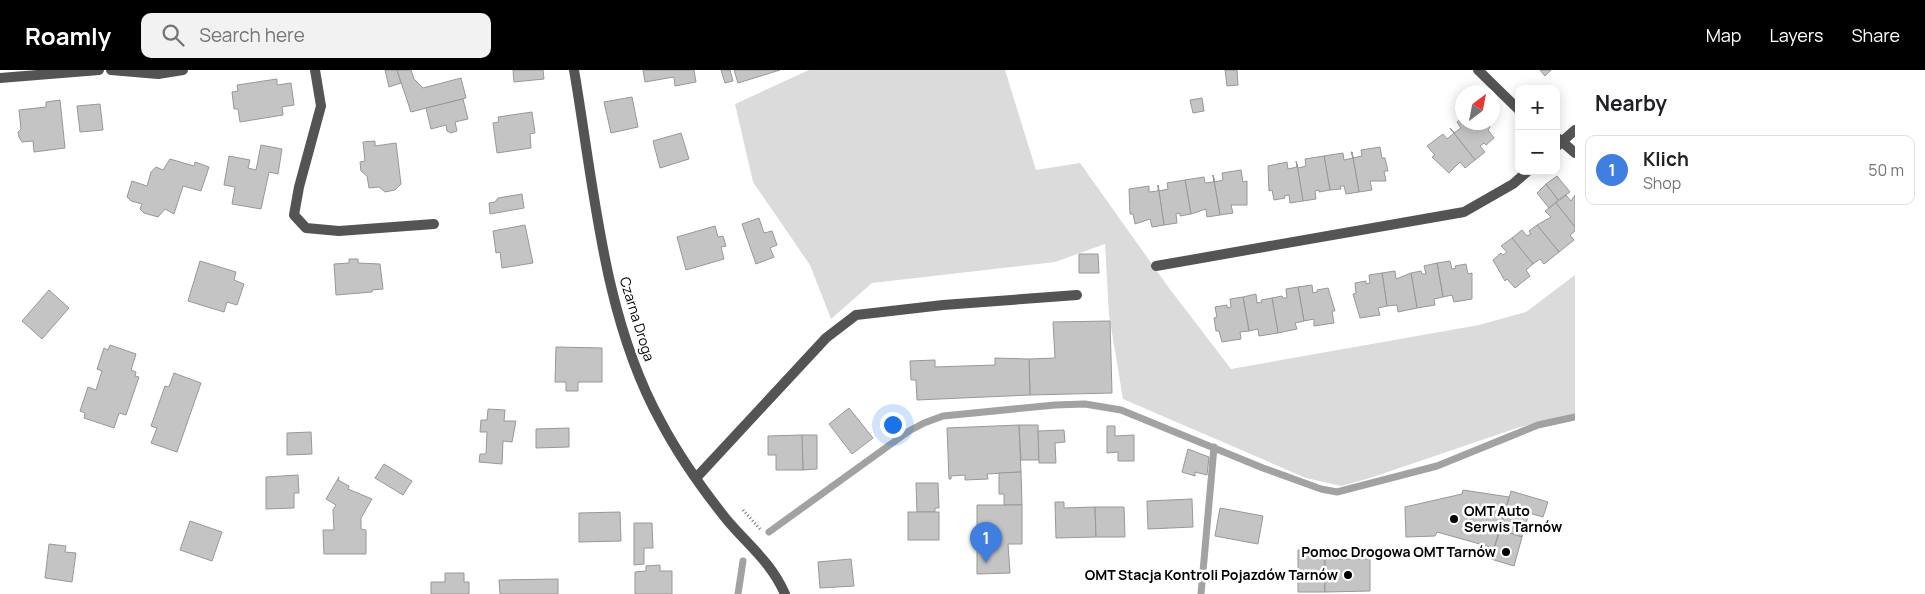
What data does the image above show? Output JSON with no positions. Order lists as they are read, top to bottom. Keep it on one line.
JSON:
{"streets":{"street":["Czarna Droga"]},"places":["OMT Auto Serwis Tarnów","Pomoc Drogowa OMT Tarnów","OMT Stacja Kontroli Pojazdów Tarnów"],"north":"top right","page":{"header":"Roamly","search":"Search here","nav":["Map","Layers","Share"],"heading":"Nearby","map_buttons":["+","−"],"list":[{"mark":"1","name":"Klich","note":"Shop","value":"50 m"}],"pins":"1"}}
